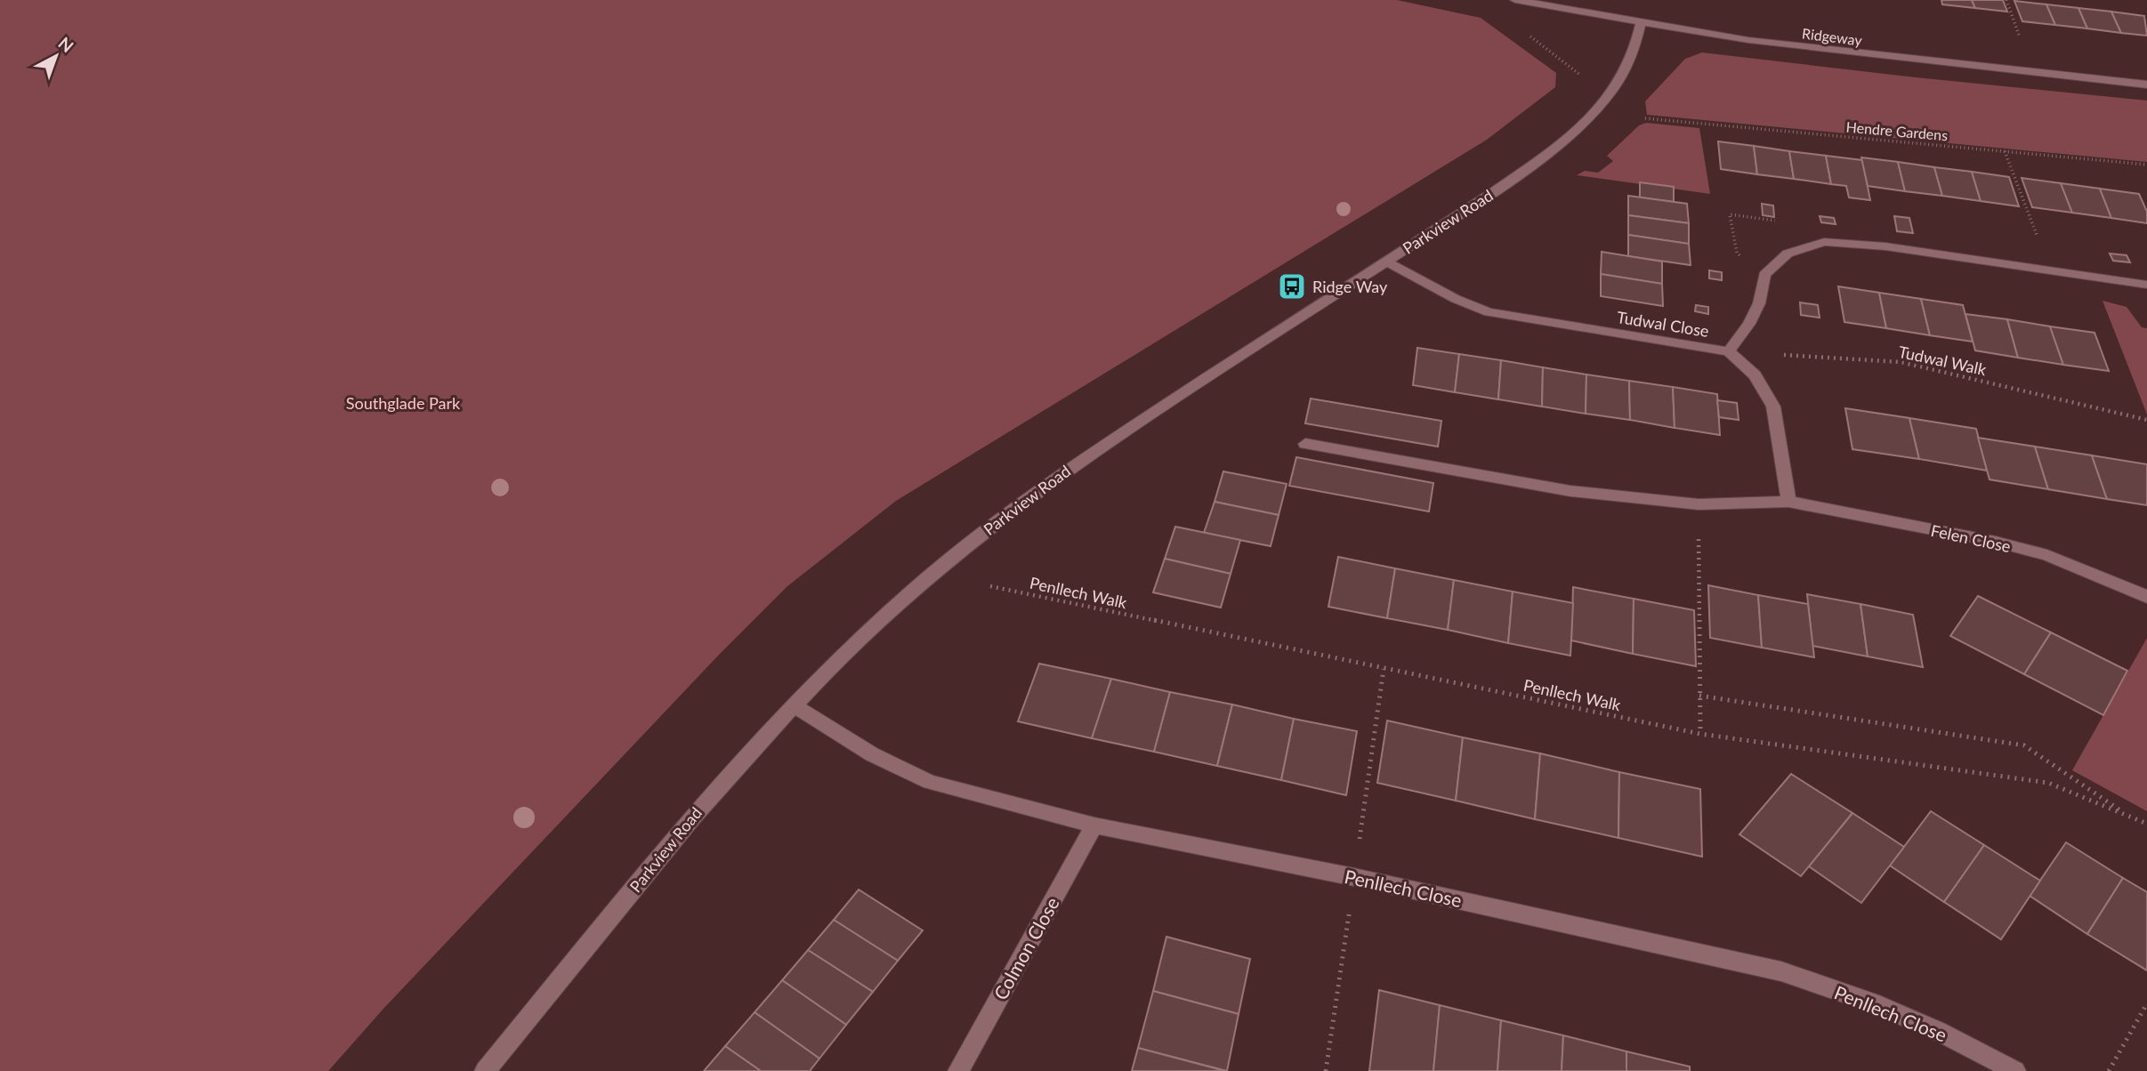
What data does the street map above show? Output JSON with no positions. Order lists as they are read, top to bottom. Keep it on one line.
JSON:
{"streets":{"street":["Ridgeway","Parkview Road","Tudwal Close","Felen Close","Penllech Close","Colmon Close"],"path":["Hendre Gardens","Tudwal Walk","Penllech Walk"]},"crossings":[["Ridgeway","Parkview Road"],["Parkview Road","Tudwal Close"],["Parkview Road","Penllech Close"],["Tudwal Close","Tudwal Walk"],["Penllech Close","Colmon Close"]],"parks":["Southglade Park"],"places":{"bus stop":["Ridge Way"]},"north":"top right"}
